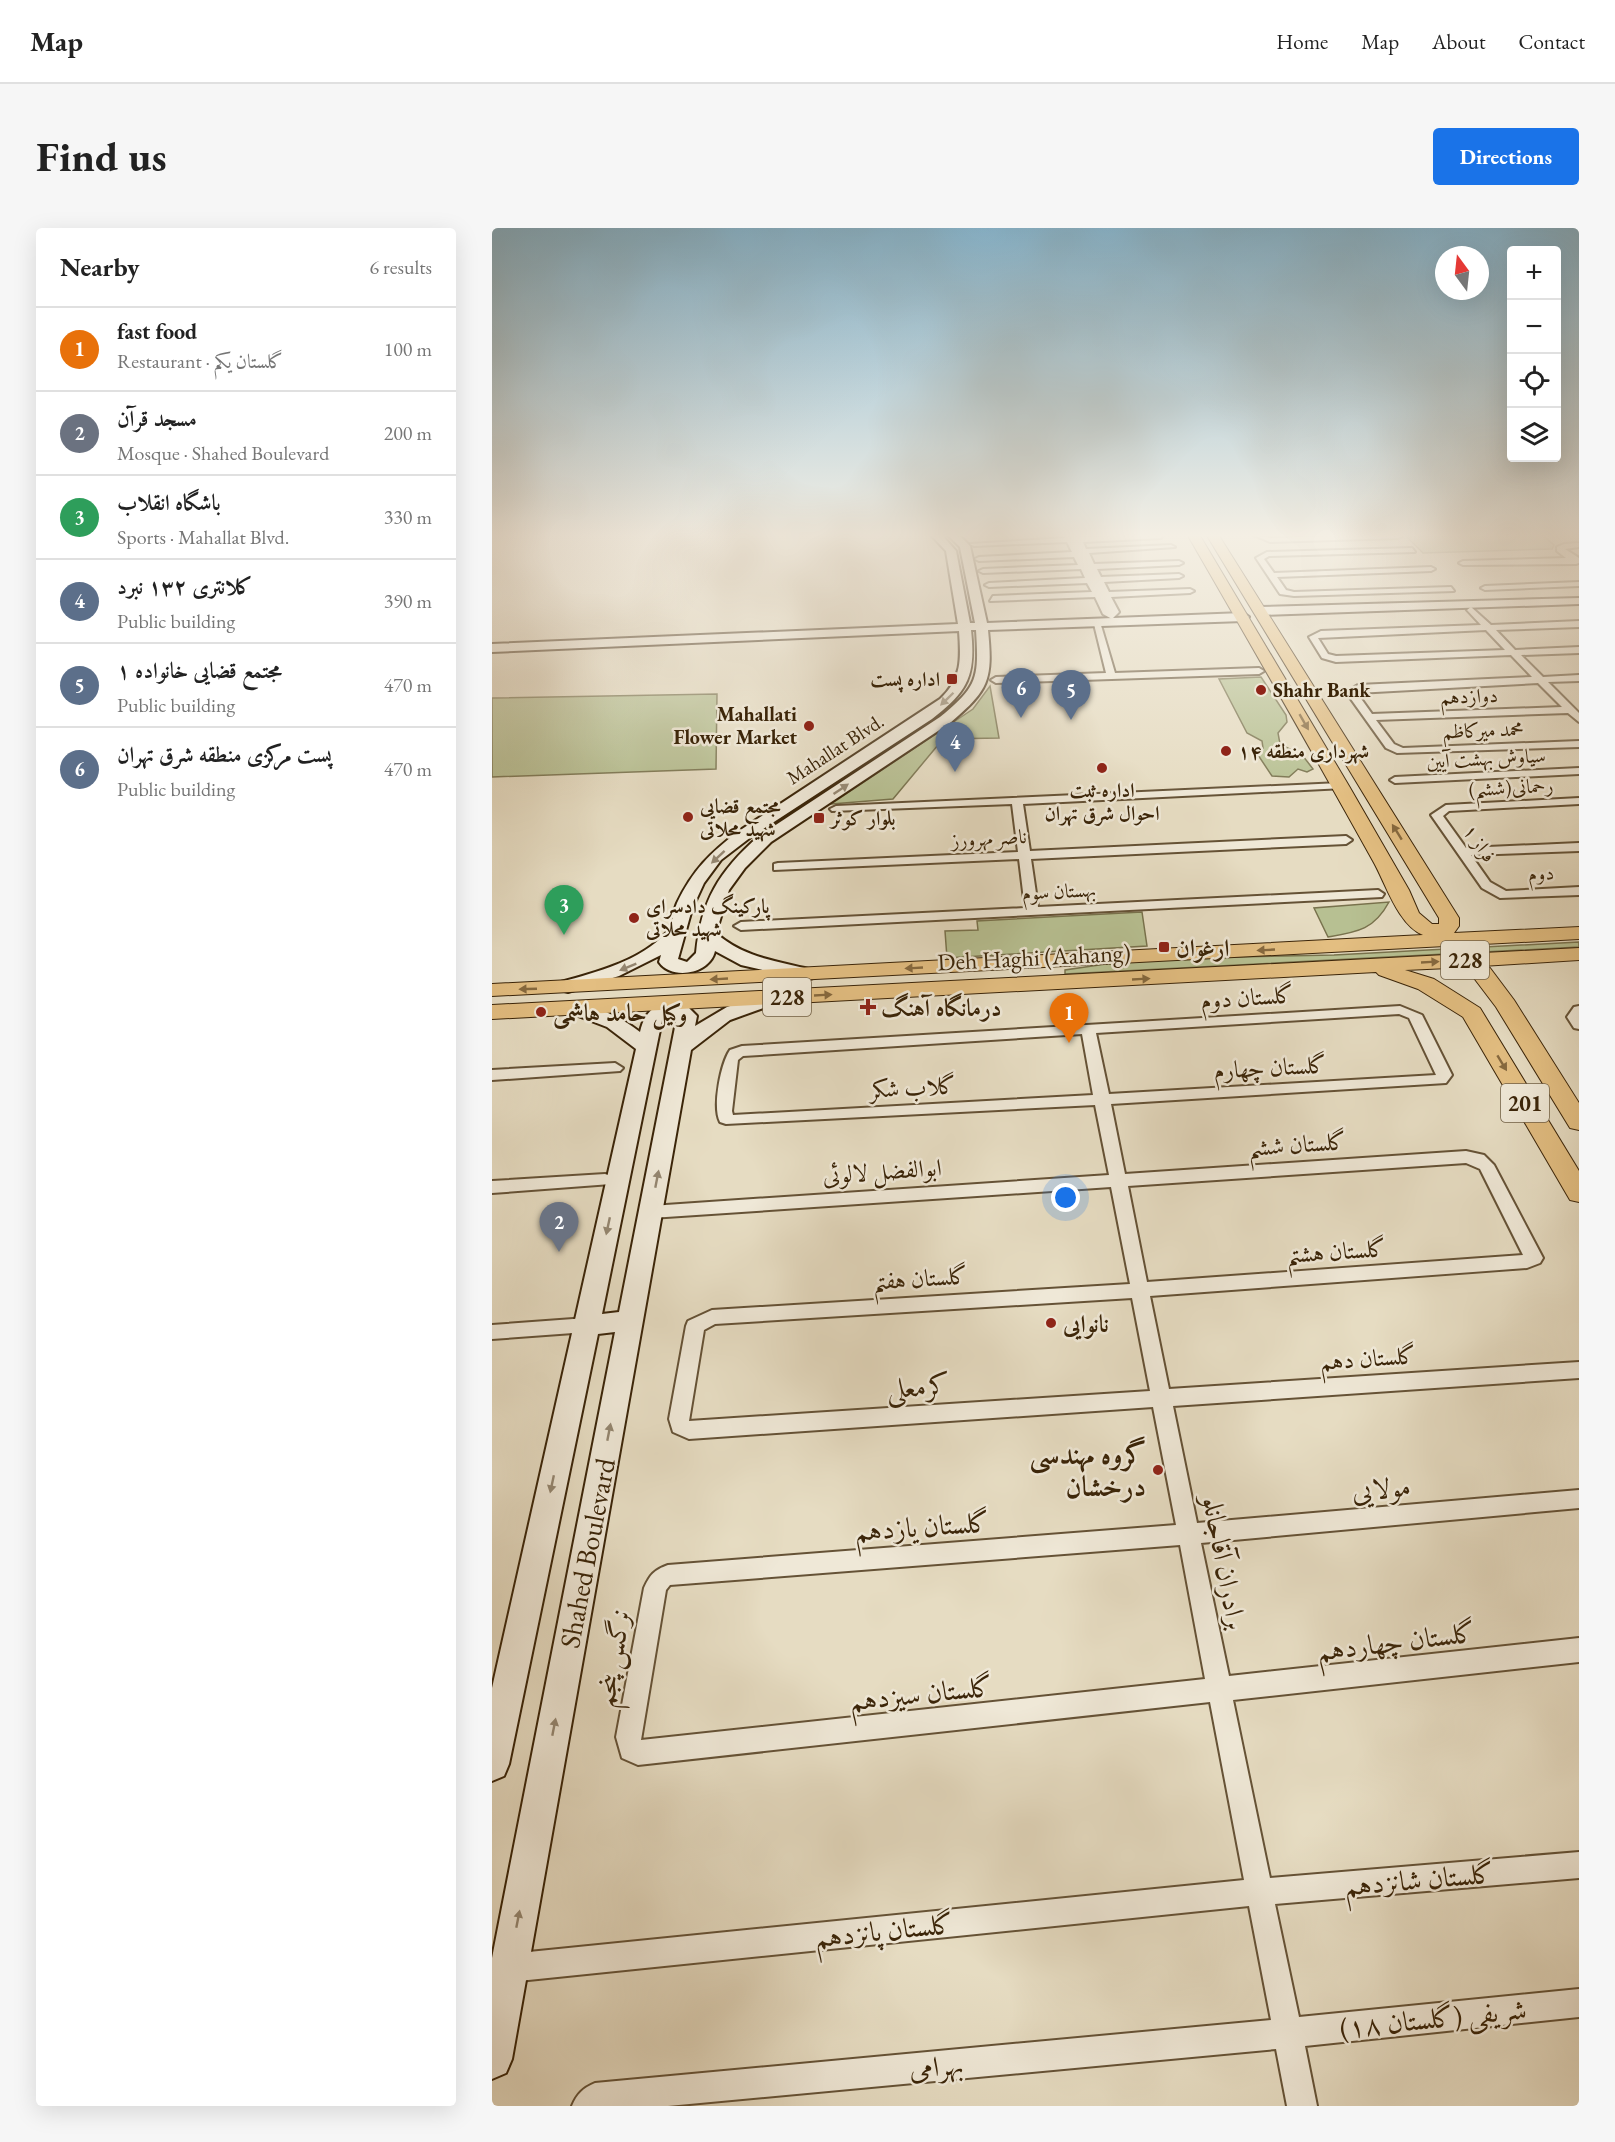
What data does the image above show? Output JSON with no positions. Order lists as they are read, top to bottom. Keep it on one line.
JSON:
{"streets":{"main road":["Mahallat Blvd.","Deh Haghi (Aahang)","228","201","Shahed Boulevard"],"street":["دوازدهم","محمد میرکاظم","سیاوش بهشت آیین","رحمانی(ششم)","ناصر مهرورز","فراز ۱","دوم","بهستان سوم","گلستان دوم","گلستان چهارم","گلاب شکر","گلستان ششم","ابوالفضل لالوئی","گلستان هشتم","گلستان هفتم","گلستان دهم","کرمعلی","مولایی","گلستان یازدهم","برادران آقاجانلو","گلستان چهاردهم","نرگس پنجم","گلستان سیزدهم","گلستان شانزدهم","گلستان پانزدهم","شریفی (گلستان ۱۸)","بهرامی"]},"crossings":[["دوازدهم","محمد میرکاظم"],["رحمانی(ششم)","فراز ۱"],["فراز ۱","دوم"],["گلستان دوم","گلستان چهارم"],["گلستان دوم","گلاب شکر"],["گلستان دوم","برادران آقاجانلو"],["گلستان چهارم","گلاب شکر"],["گلستان چهارم","برادران آقاجانلو"],["گلاب شکر","برادران آقاجانلو"],["گلستان ششم","ابوالفضل لالوئی"],["گلستان ششم","گلستان هشتم"],["گلستان ششم","برادران آقاجانلو"],["ابوالفضل لالوئی","Shahed Boulevard"],["ابوالفضل لالوئی","برادران آقاجانلو"],["گلستان هشتم","گلستان هفتم"],["گلستان هشتم","برادران آقاجانلو"],["گلستان هفتم","کرمعلی"],["گلستان هفتم","برادران آقاجانلو"],["گلستان دهم","کرمعلی"],["گلستان دهم","برادران آقاجانلو"],["کرمعلی","برادران آقاجانلو"],["مولایی","گلستان یازدهم"],["مولایی","برادران آقاجانلو"],["گلستان یازدهم","برادران آقاجانلو"],["گلستان یازدهم","نرگس پنجم"],["Shahed Boulevard","گلستان پانزدهم"],["برادران آقاجانلو","گلستان چهاردهم"],["برادران آقاجانلو","گلستان سیزدهم"],["برادران آقاجانلو","گلستان شانزدهم"],["برادران آقاجانلو","گلستان پانزدهم"],["برادران آقاجانلو","شریفی (گلستان ۱۸)"],["برادران آقاجانلو","بهرامی"],["گلستان چهاردهم","گلستان سیزدهم"],["نرگس پنجم","گلستان سیزدهم"],["گلستان شانزدهم","گلستان پانزدهم"],["شریفی (گلستان ۱۸)","بهرامی"]],"places":{"transit":["اداره پست","بلوار کوثر","ارغوان"],"other":["Shahr Bank","Mahallati Flower Market","شهرداری منطقه ۱۴","اداره ثبت احوال شرق تهران","مجتمع قضایی شهید محلاتی","پارکینگ دادسرای شهید محلاتی","وکیل حامد هاشمی","نانوایی","گروه مهندسی درخشان"],"health":["درمانگاه آهنگ"]},"north":"top","page":{"header":"Map","nav":["Home","Map","About","Contact"],"buttons":"Directions","title":"Find us","heading":["Nearby","6 results"],"map_buttons":["+","−"],"list":[{"mark":"1","name":"fast food","note":"Restaurant · گلستان یکم","value":"100 m"},{"mark":"2","name":"مسجد قرآن","note":"Mosque · Shahed Boulevard","value":"200 m"},{"mark":"3","name":"باشگاه انقلاب","note":"Sports · Mahallat Blvd.","value":"330 m"},{"mark":"4","name":"کلانتری ۱۳۲ نبرد","note":"Public building","value":"390 m"},{"mark":"5","name":"مجتمع قضایی خانواده ۱","note":"Public building","value":"470 m"},{"mark":"6","name":"پست مرکزی منطقه شرق تهران","note":"Public building","value":"470 m"}],"pins":["6","5","4","3","1","2"]}}
